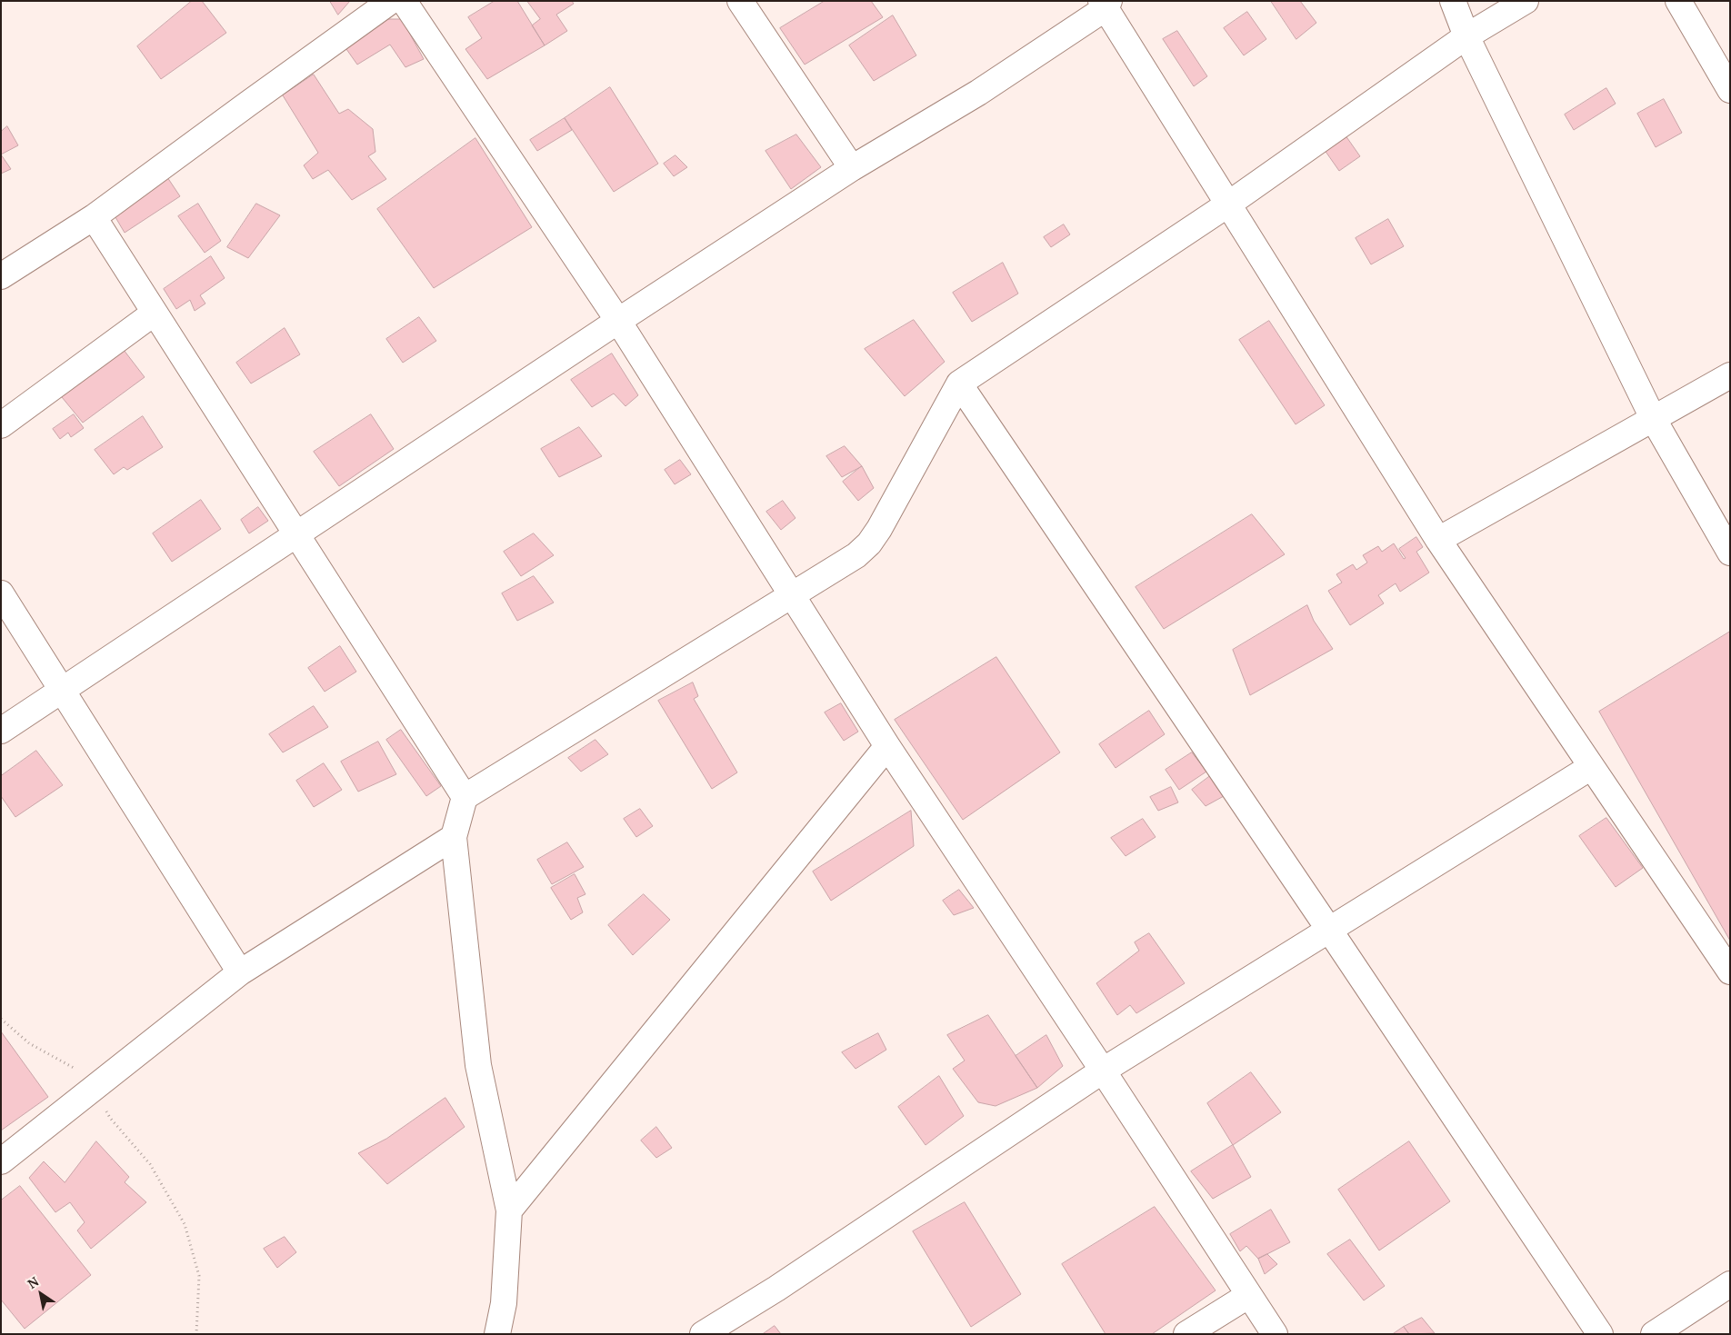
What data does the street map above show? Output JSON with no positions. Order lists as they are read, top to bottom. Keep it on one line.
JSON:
{"north":"top left"}
